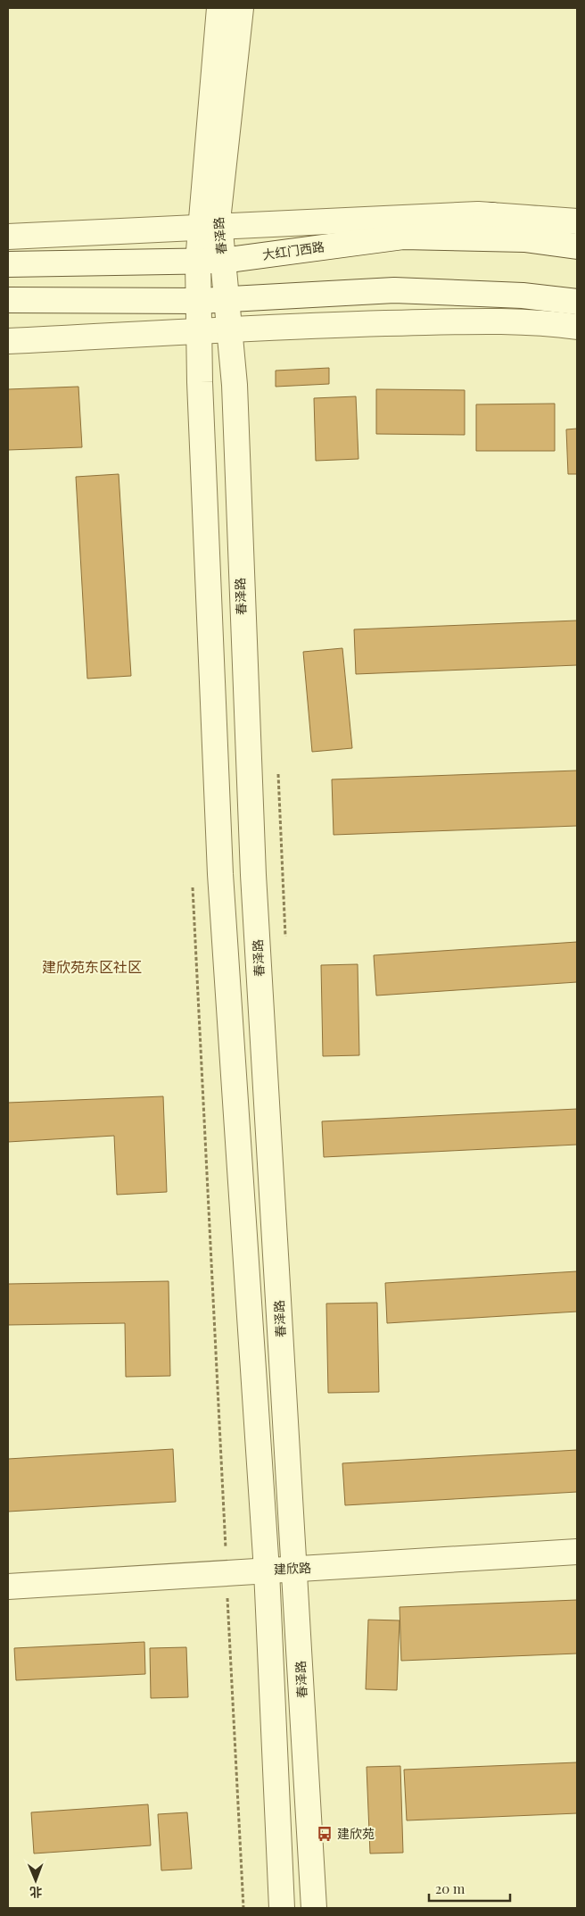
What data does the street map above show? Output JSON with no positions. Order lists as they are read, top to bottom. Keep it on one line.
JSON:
{"streets":{"street":["春泽路","大红门西路","建欣路"]},"crossings":[["春泽路","大红门西路"],["春泽路","建欣路"]],"districts":["建欣苑东区社区"],"places":{"bus stop":["建欣苑"]},"scale_bar":"20 m","north":"bottom"}
